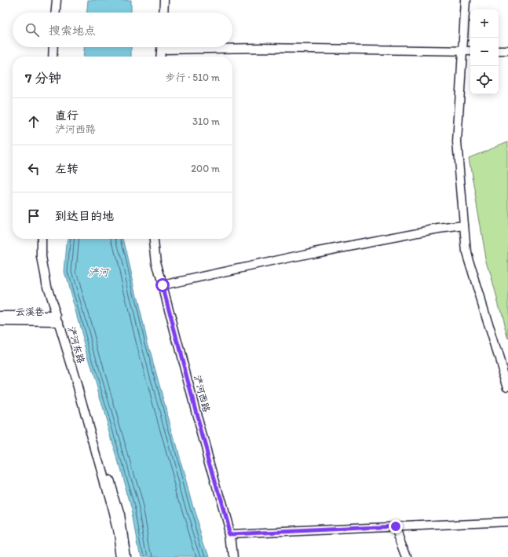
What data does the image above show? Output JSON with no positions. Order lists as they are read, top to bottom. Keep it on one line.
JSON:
{"streets":{"street":["云溪巷","浐河东路","浐河西路"]},"crossings":[["云溪巷","浐河东路"]],"water":["浐河"],"page":{"map_buttons":["+","−"],"search":"搜索地点","heading":["7 分钟","步行 · 510 m"],"list":[["直行","浐河西路","310 m"],["左转","200 m"],"到达目的地"]}}
